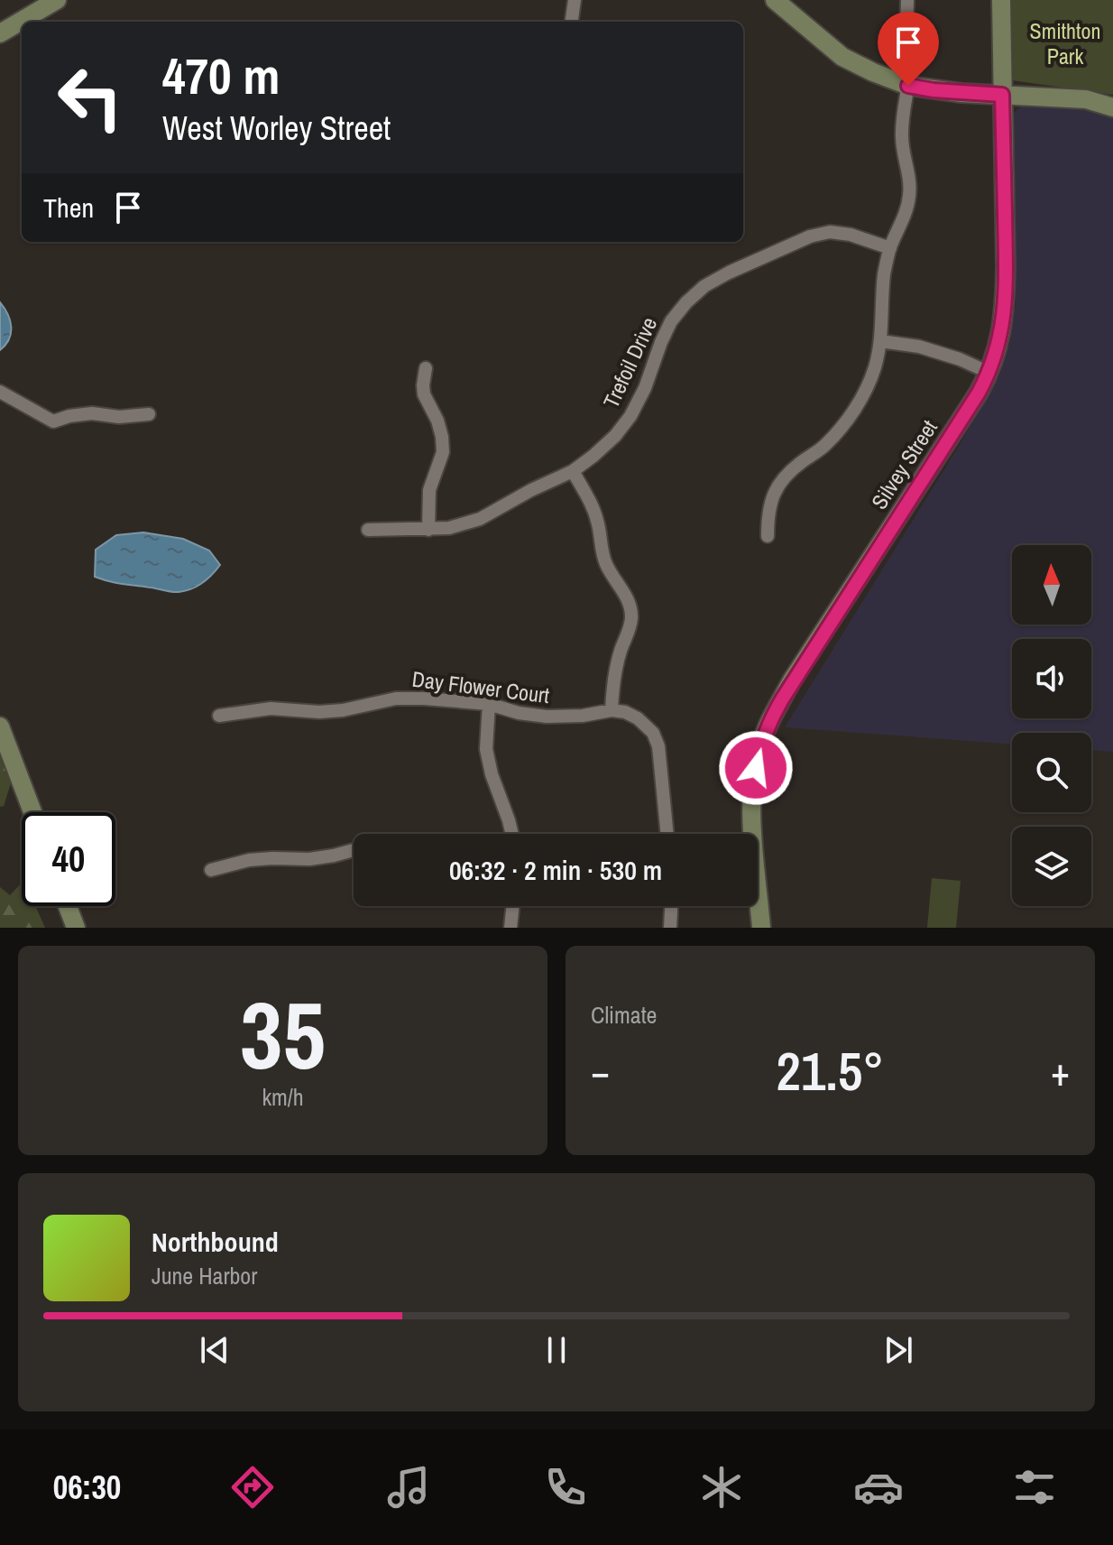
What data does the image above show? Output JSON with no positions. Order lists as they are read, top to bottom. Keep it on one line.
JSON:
{"streets":{"street":["Trefoil Drive","Silvey Street","Day Flower Court"]},"parks":["Smithton Park"],"north":"top","page":{"turn":["470 m","West Worley Street"],"then":"Then","limit":"40","trip":"06:32 · 2 min · 530 m","tile":[["35","km/h"],"Climate"],"heat":["−","21.5°","+"],"song":["Northbound","June Harbor"],"tabs":"06:30"}}
